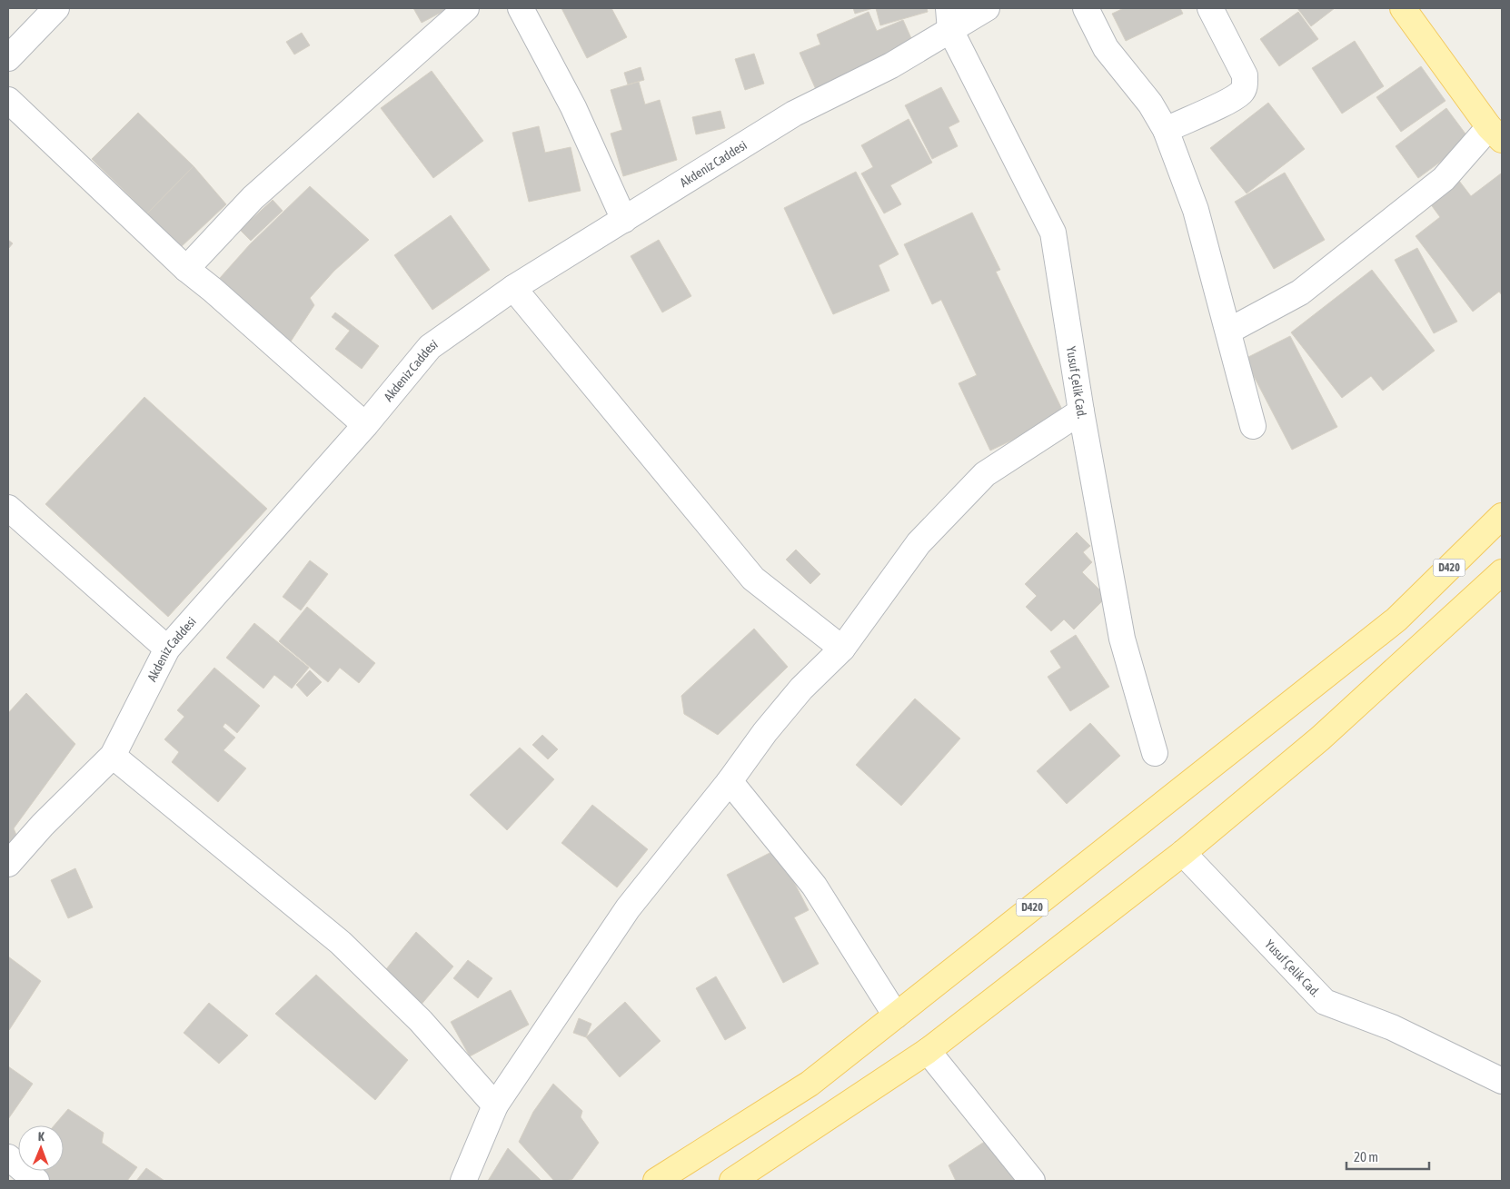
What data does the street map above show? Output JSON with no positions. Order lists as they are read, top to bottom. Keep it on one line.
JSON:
{"streets":{"main road":["D420"],"street":["Akdeniz Caddesi","Yusuf Çelik Cad."]},"crossings":[["Akdeniz Caddesi","Yusuf Çelik Cad."]],"scale_bar":"20 m","north":"top"}
